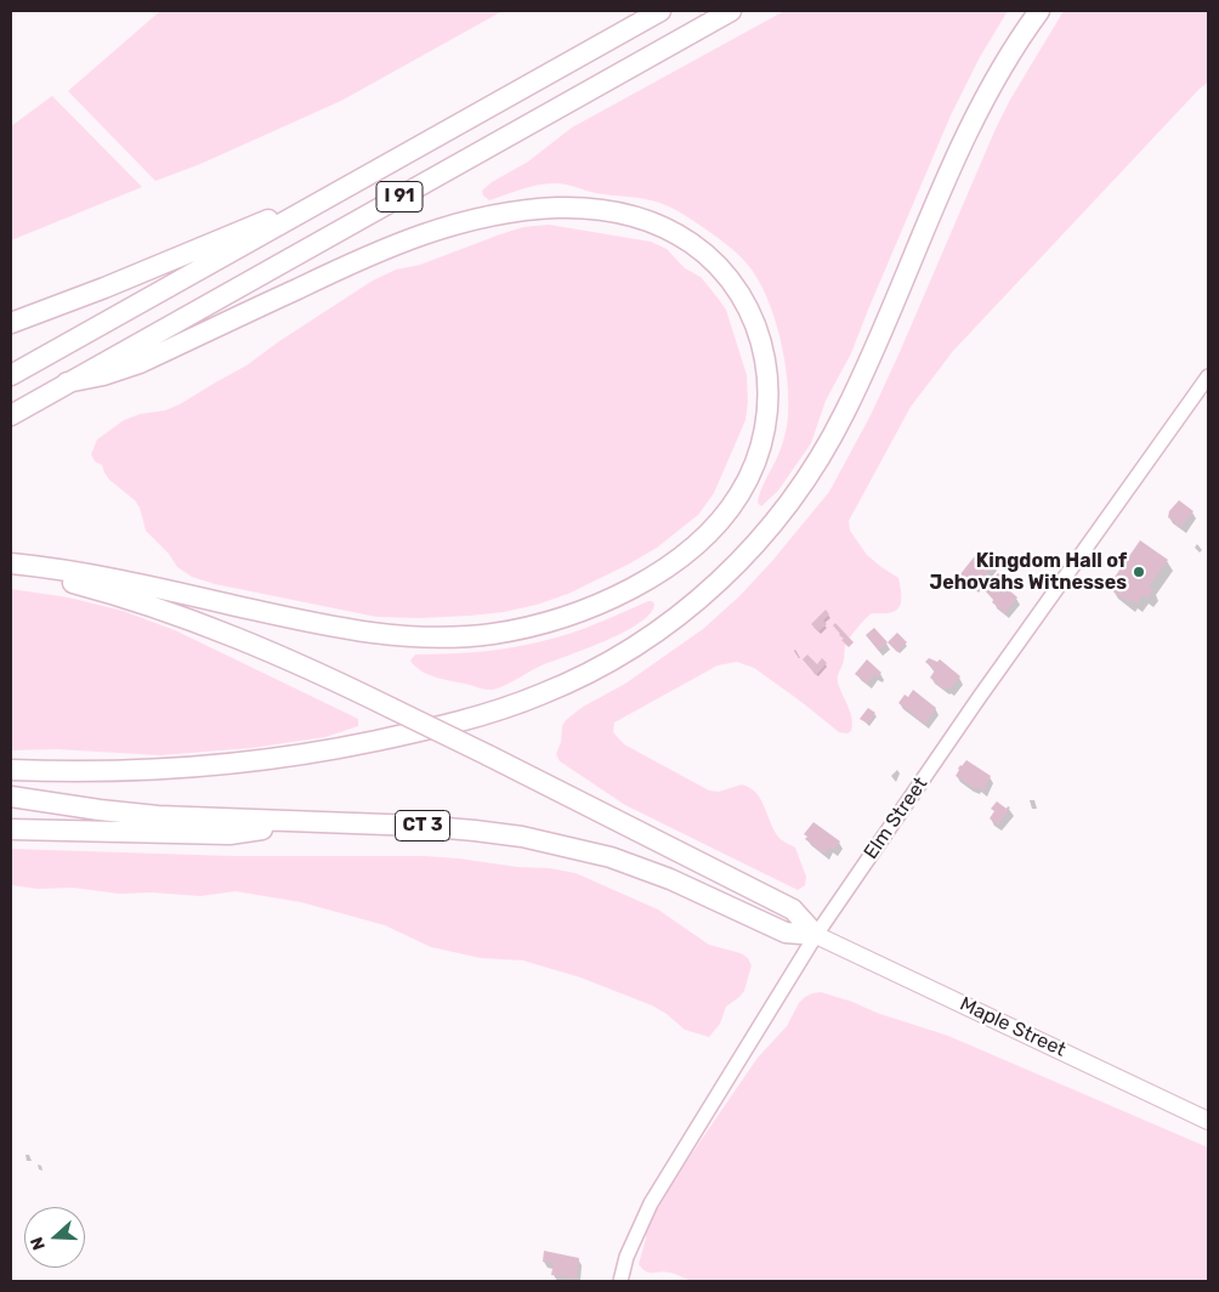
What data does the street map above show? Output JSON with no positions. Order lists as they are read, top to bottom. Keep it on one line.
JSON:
{"streets":{"highway":["I 91","CT 3"],"main road":["Maple Street"],"street":["Elm Street"]},"crossings":[["Elm Street","CT 3"],["Elm Street","Maple Street"],["CT 3","Maple Street"]],"places":["Kingdom Hall of Jehovahs Witnesses"],"north":"left"}
